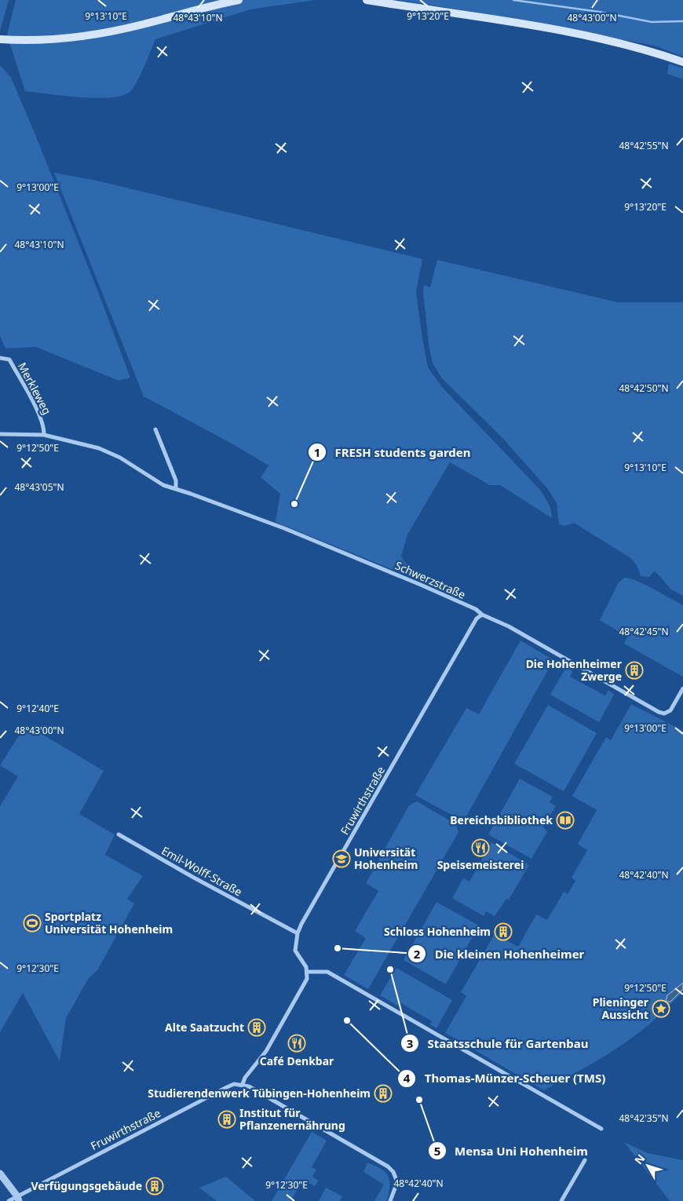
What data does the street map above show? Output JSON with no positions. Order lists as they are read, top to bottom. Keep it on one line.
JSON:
{"streets":{"street":["Merkleweg","Schwerzstraße","Fruwirthstraße","Emil-Wolff-Straße"]},"crossings":[["Merkleweg","Schwerzstraße"],["Schwerzstraße","Fruwirthstraße"],["Fruwirthstraße","Emil-Wolff-Straße"]],"places":{"other":["FRESH students garden","Die kleinen Hohenheimer","Staatsschule für Gartenbau","Thomas-Münzer-Scheuer (TMS)","Mensa Uni Hohenheim"],"building":["Die Hohenheimer Zwerge","Schloss Hohenheim","Alte Saatzucht","Studierendenwerk Tübingen-Hohenheim","Institut für Pflanzenernährung","Verfügungsgebäude"],"library":["Bereichsbibliothek"],"restaurant":["Speisemeisterei","Café Denkbar"],"school or university":["Universität Hohenheim"],"sports":["Sportplatz Universität Hohenheim"],"place":["Plieninger Aussicht"]},"north":"top left","coordinates":["9°13'10\"E","9°13'20\"E","48°43'10\"N","48°43'00\"N","48°42'55\"N","9°13'00\"E","48°42'50\"N","9°12'50\"E","48°43'05\"N","48°42'45\"N","9°12'40\"E","48°42'40\"N","9°12'30\"E","48°42'35\"N"]}
